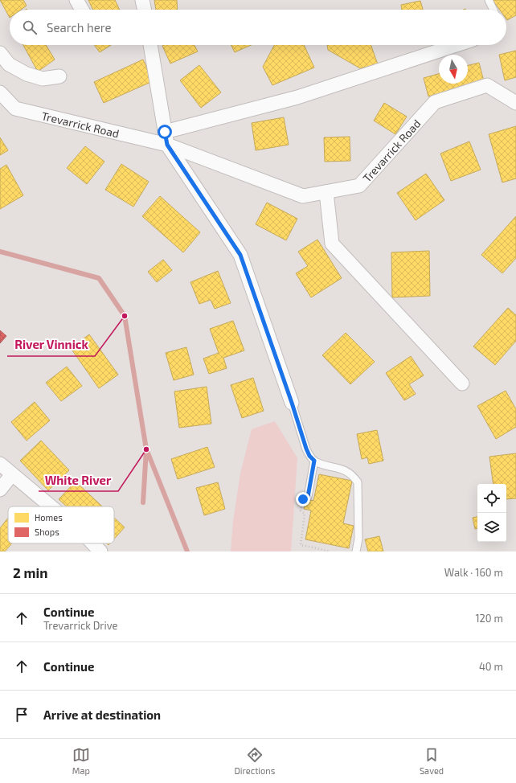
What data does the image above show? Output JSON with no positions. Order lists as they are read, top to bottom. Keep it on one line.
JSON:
{"streets":{"street":["Trevarrick Road"]},"places":["River Vinnick","White River"],"legend":["Homes","Shops"],"north":"bottom","page":{"search":"Search here","heading":["2 min","Walk · 160 m"],"list":[["Continue","Trevarrick Drive","120 m"],["Continue","40 m"],"Arrive at destination"],"nav":["Map","Directions","Saved"]}}
